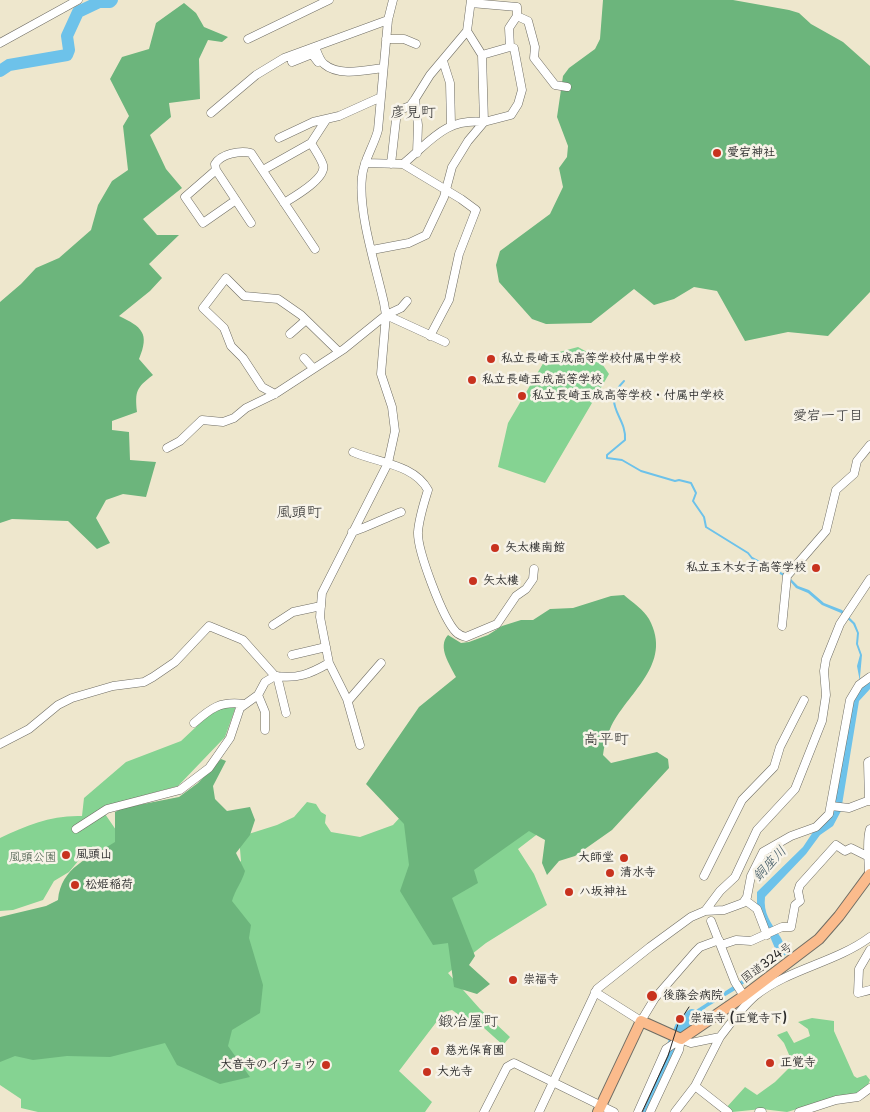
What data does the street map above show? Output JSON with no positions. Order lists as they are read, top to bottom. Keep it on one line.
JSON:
{"streets":{"highway":["国道324号"]},"districts":["彦見町","愛宕一丁目","風頭町","高平町","鍛冶屋町"],"water":["銅座川"],"parks":["風頭公園"],"places":["愛宕神社","私立長崎玉成高等学校付属中学校","私立長崎玉成高等学校","私立長崎玉成高等学校・付属中学校","矢太樓南館","私立玉木女子高等学校","矢太樓","風頭山","大師堂","清水寺","松姫稲荷","ハ坂神社","崇福寺","後藤会病院","崇福寺 (正覚寺下)","慈光保育園","正覚寺","大音寺のイチョウ","大光寺"]}
